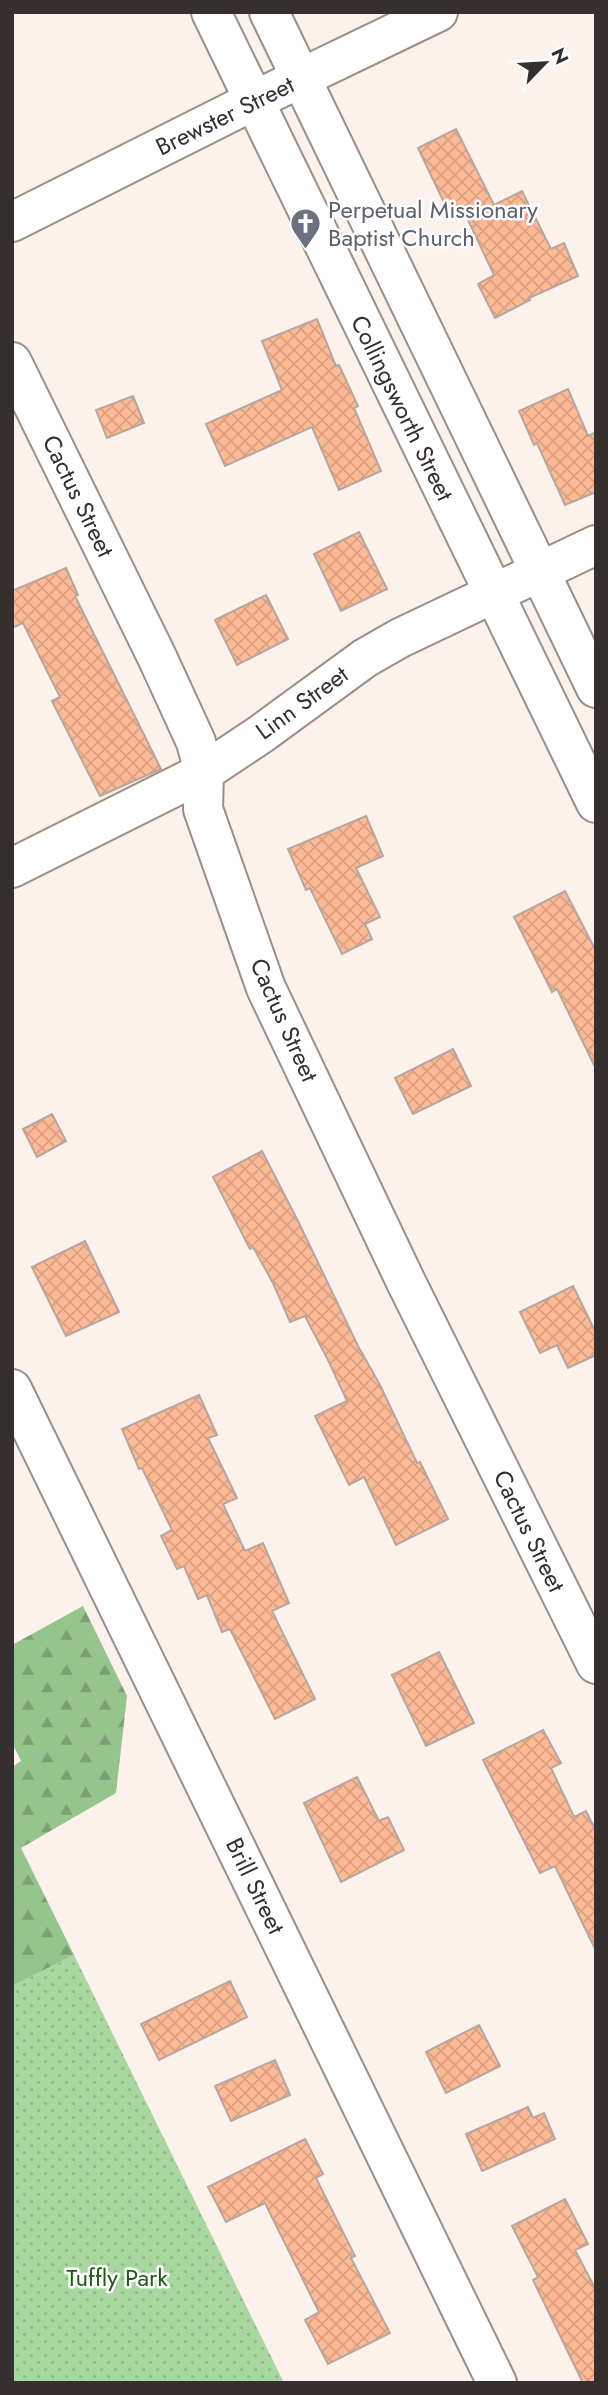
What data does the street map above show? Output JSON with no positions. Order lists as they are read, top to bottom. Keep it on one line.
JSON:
{"streets":{"street":["Brewster Street","Collingsworth Street","Cactus Street","Linn Street","Brill Street"]},"crossings":[["Brewster Street","Collingsworth Street"],["Collingsworth Street","Linn Street"],["Cactus Street","Linn Street"]],"parks":["Tuffly Park"],"places":{"church":["Perpetual Missionary Baptist Church"]},"north":"top right"}
